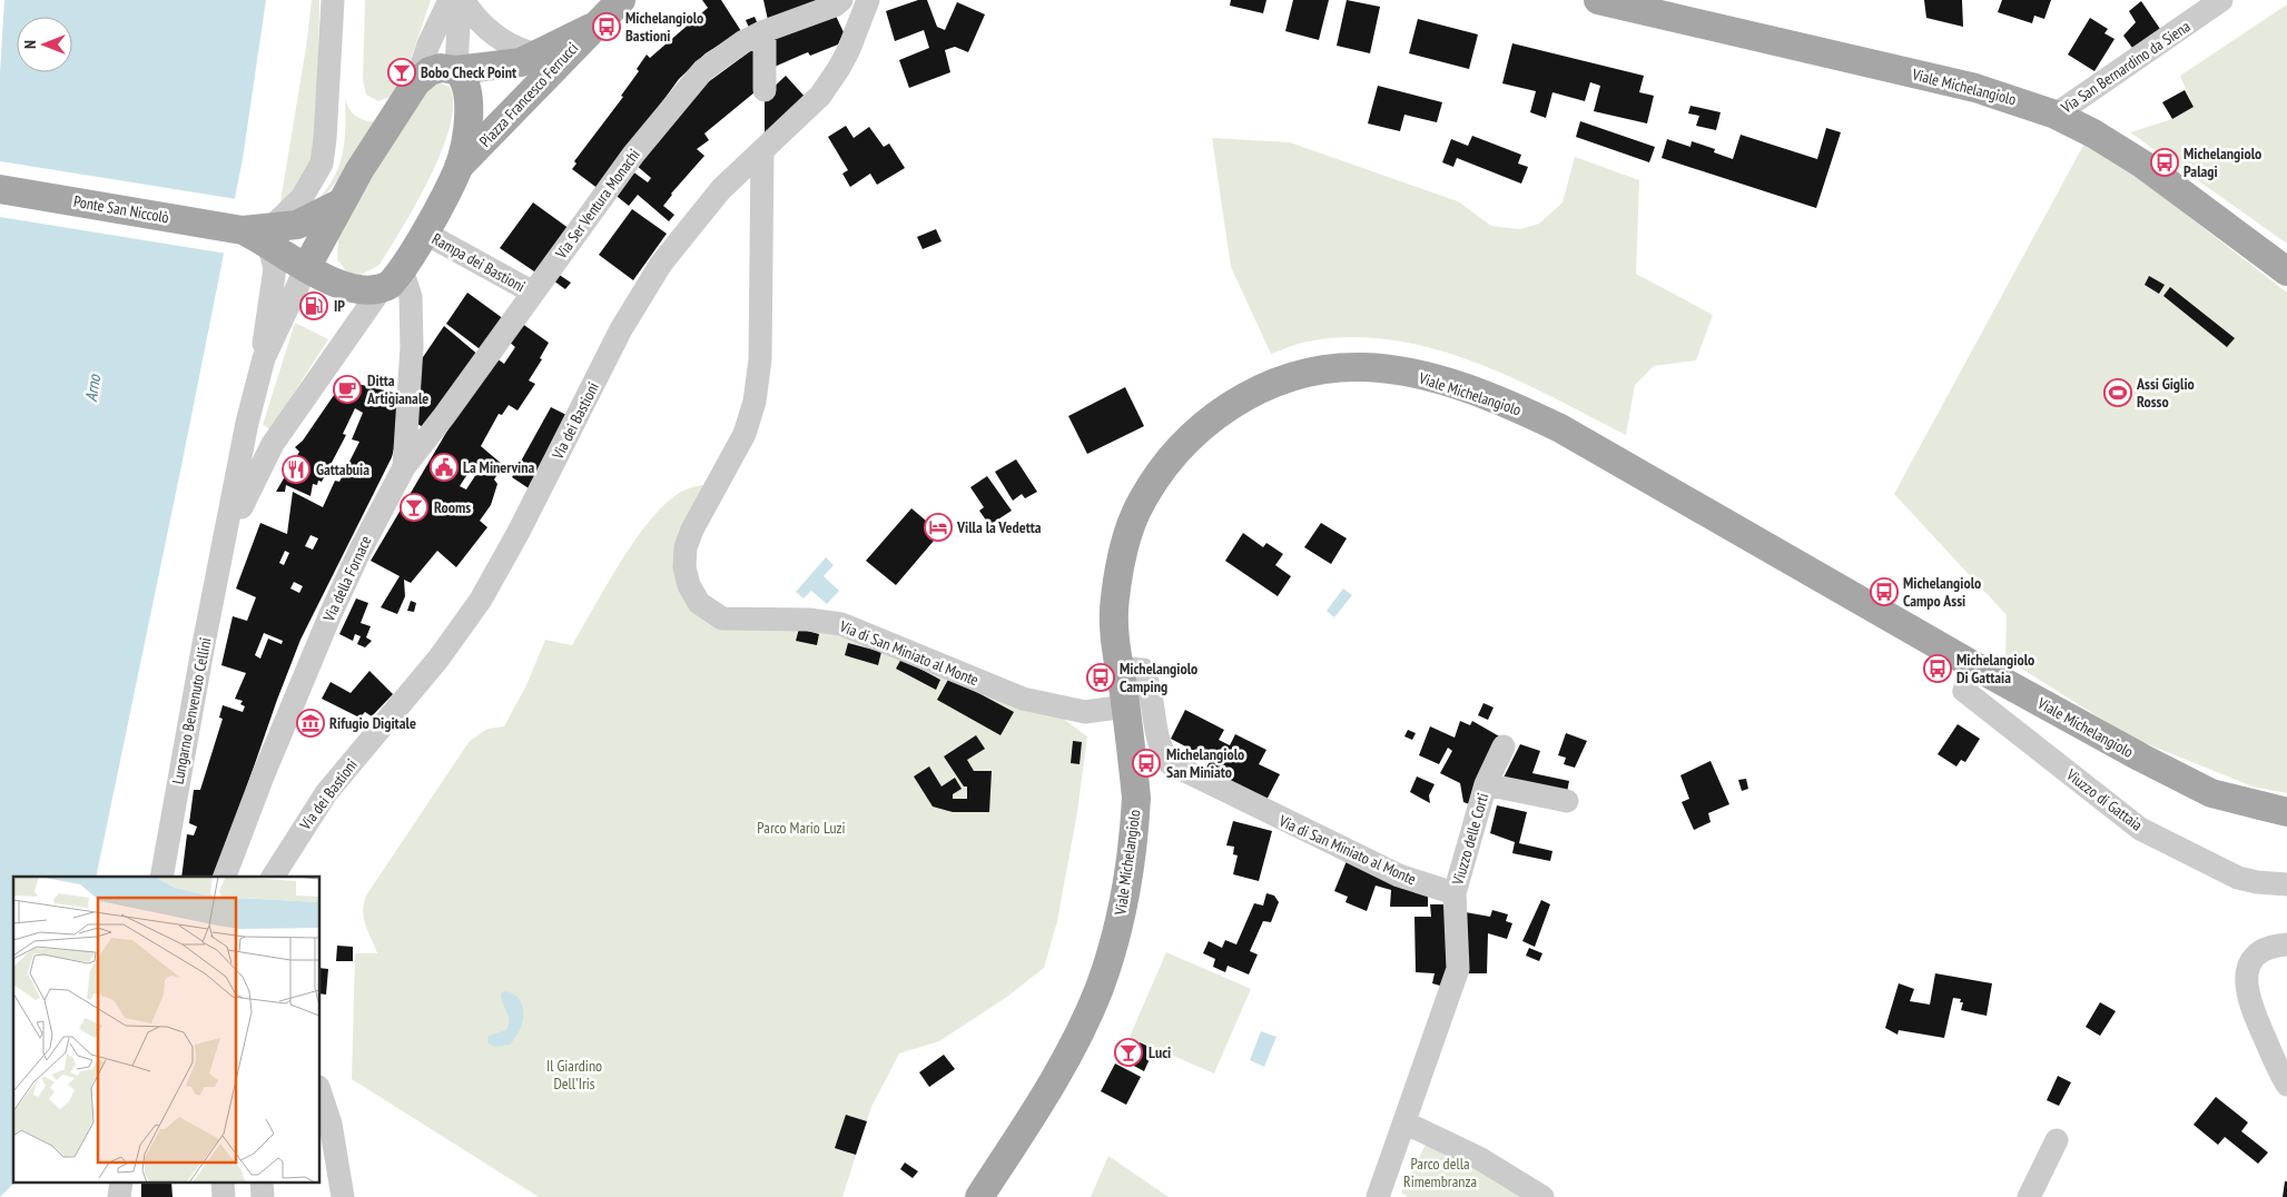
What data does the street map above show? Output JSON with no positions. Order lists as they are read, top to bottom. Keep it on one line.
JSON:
{"streets":{"main road":["Viale Michelangiolo","Piazza Francesco Ferrucci","Ponte San Niccolò"],"street":["Via San Bernardino da Siena","Via Ser Ventura Monachi","Rampa dei Bastioni","Via dei Bastioni","Via della Fornace","Via di San Miniato al Monte","Lungarno Benvenuto Cellini","Viuzzo di Gattaia","Viuzzo delle Corti"]},"crossings":[["Via San Bernardino da Siena","Viale Michelangiolo"],["Viale Michelangiolo","Via di San Miniato al Monte"],["Viale Michelangiolo","Viuzzo di Gattaia"],["Piazza Francesco Ferrucci","Ponte San Niccolò"],["Piazza Francesco Ferrucci","Rampa dei Bastioni"],["Piazza Francesco Ferrucci","Via della Fornace"],["Piazza Francesco Ferrucci","Lungarno Benvenuto Cellini"],["Via Ser Ventura Monachi","Rampa dei Bastioni"],["Via Ser Ventura Monachi","Via della Fornace"],["Ponte San Niccolò","Lungarno Benvenuto Cellini"],["Via dei Bastioni","Via di San Miniato al Monte"],["Via della Fornace","Lungarno Benvenuto Cellini"],["Via di San Miniato al Monte","Viuzzo delle Corti"]],"water":["Arno"],"parks":["Parco Mario Luzi","Il Giardino Dell'Iris","Parco della Rimembranza"],"places":{"bus stop":["Michelangiolo Bastioni","Michelangiolo Palagi","Michelangiolo Campo Assi","Michelangiolo Di Gattaia","Michelangiolo Camping","Michelangiolo San Miniato"],"bar":["Bobo Check Point","Rooms","Luci"],"fuel station":["IP"],"cafe":["Ditta Artigianale"],"sports":["Assi Giglio Rosso"],"public building":["La Minervina"],"restaurant":["Gattabuia"],"hotel":["Villa la Vedetta"],"museum":["Rifugio Digitale"]},"north":"left"}
